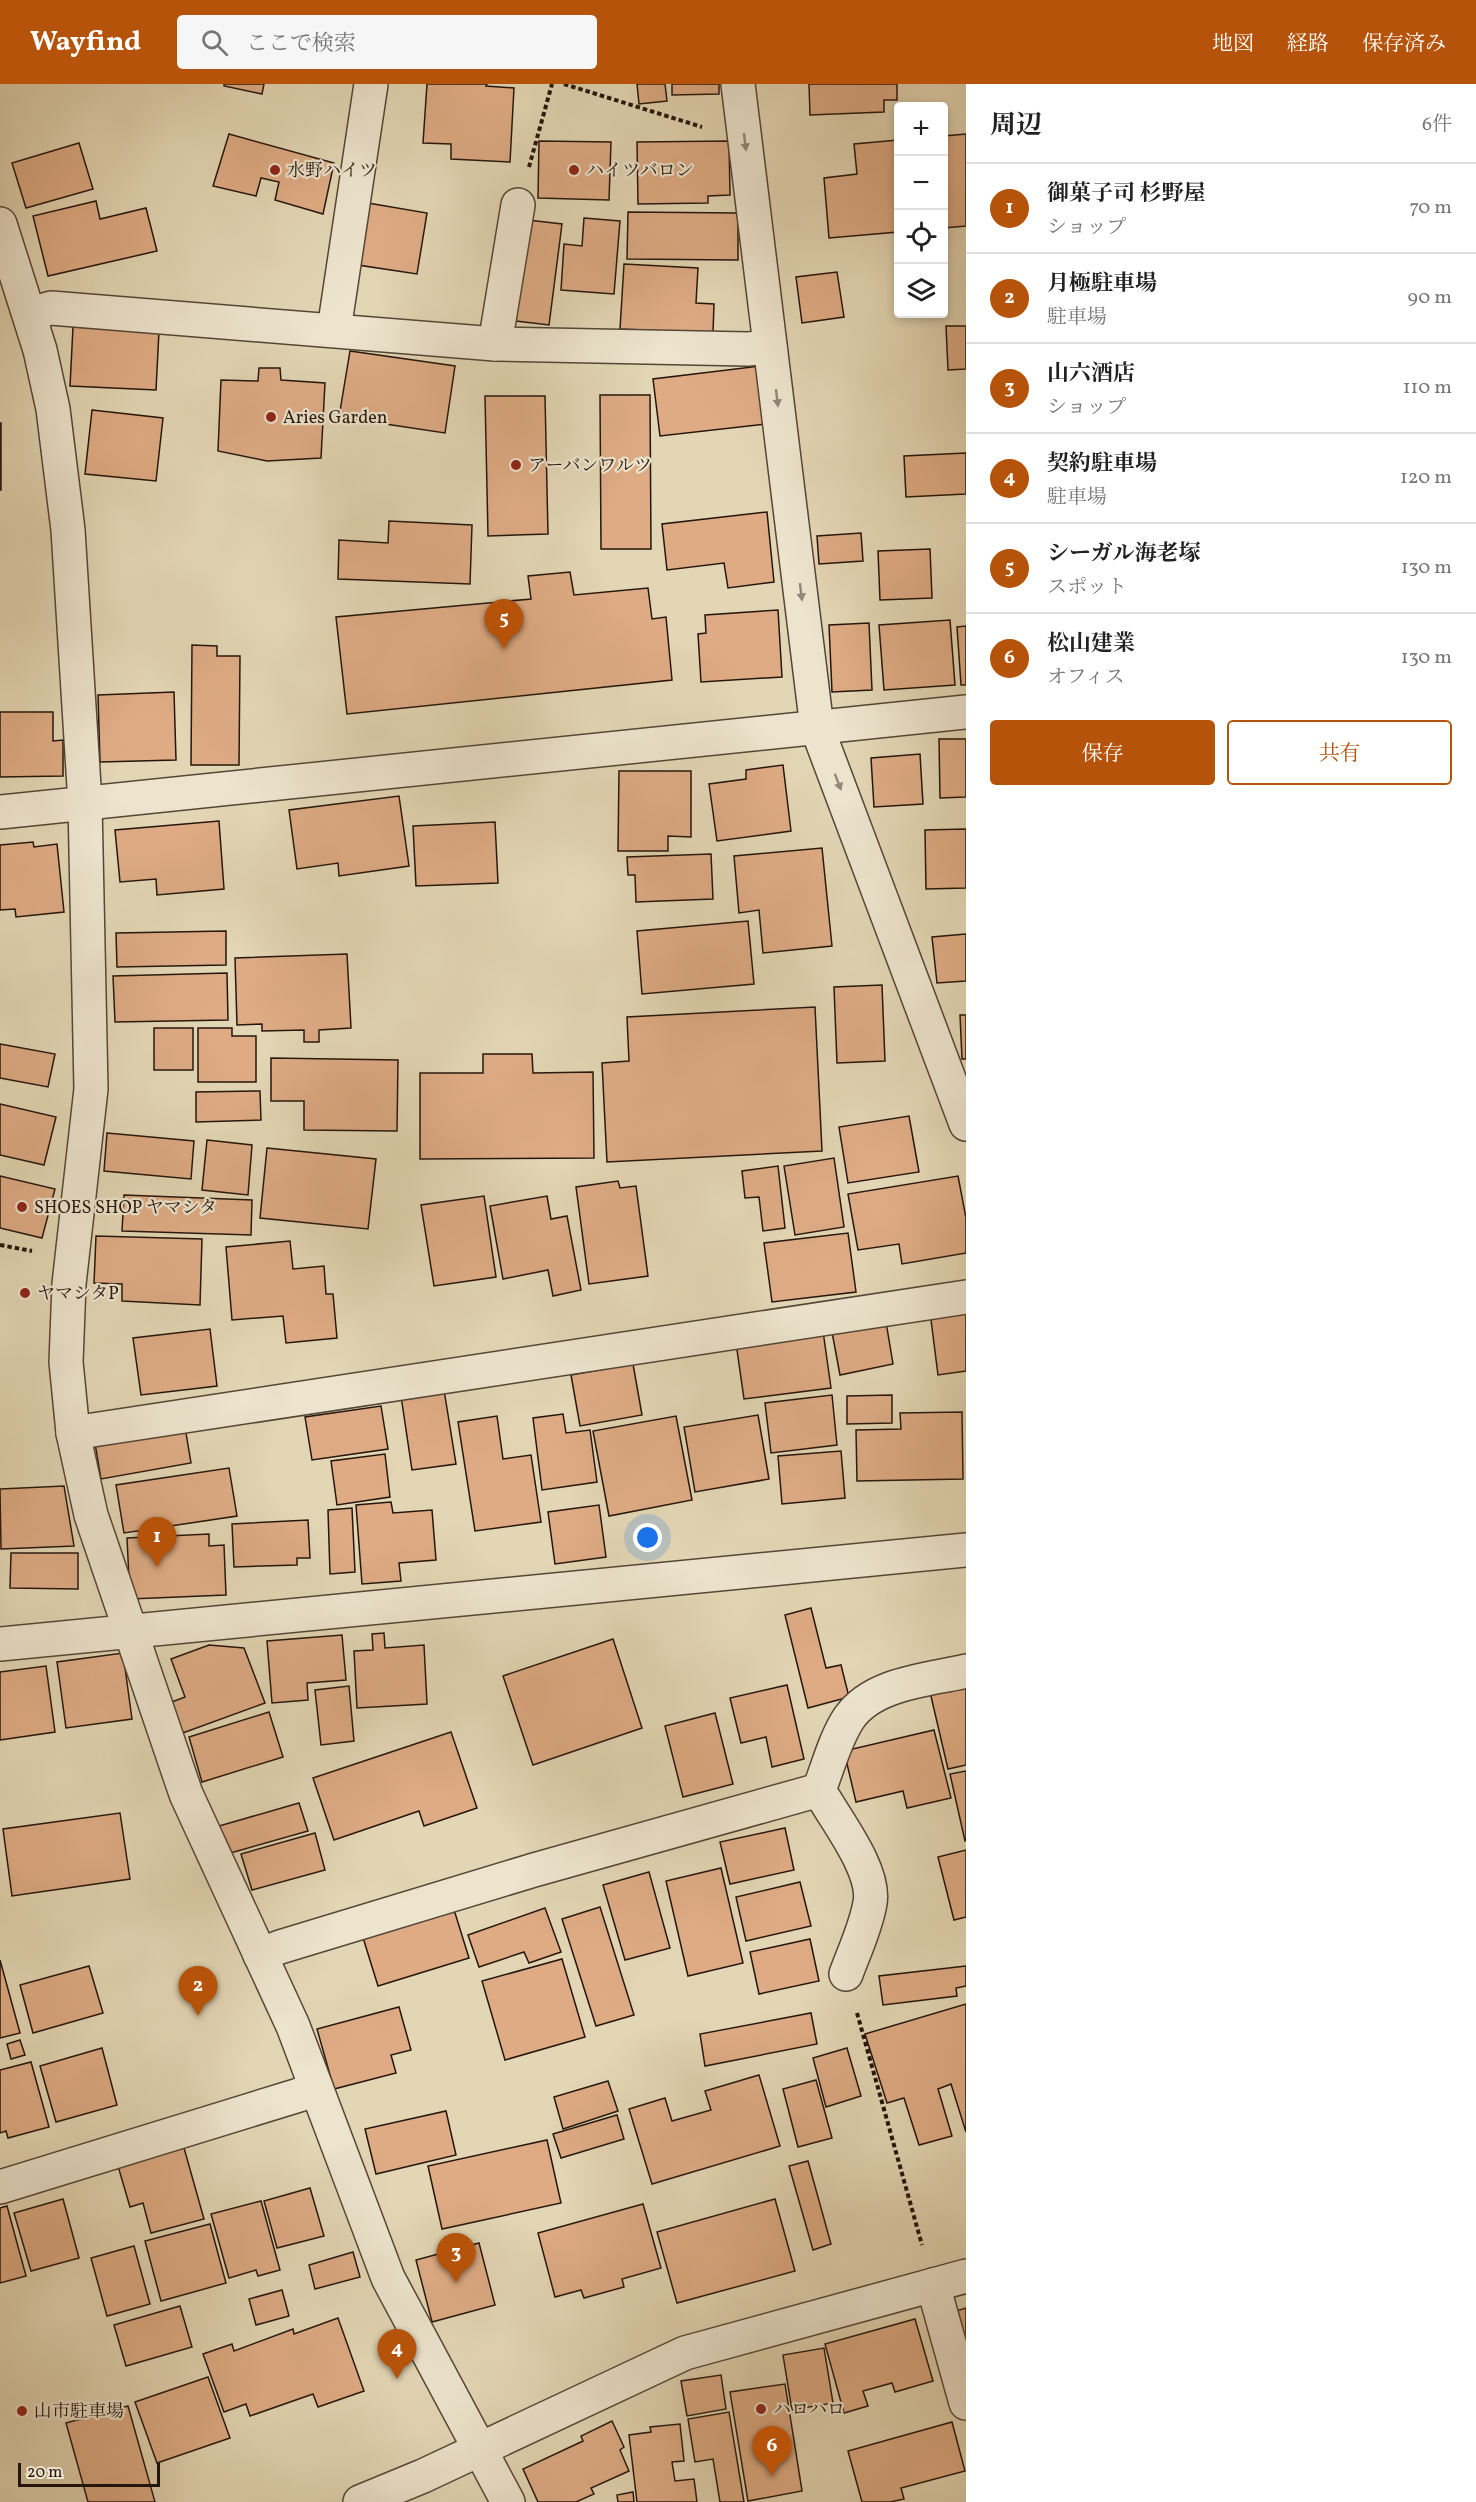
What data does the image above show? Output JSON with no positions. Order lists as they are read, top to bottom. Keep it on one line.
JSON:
{"places":["水野ハイツ","ハイツバロン","Aries Garden","アーバンワルツ","SHOES SHOP ヤマシタ","ヤマシタP","ハロハロ","山市駐車場"],"scale_bar":"20 m","page":{"header":"Wayfind","search":"ここで検索","nav":["地図","経路","保存済み"],"heading":["周辺","6件"],"map_buttons":["+","−"],"list":[{"mark":"1","name":"御菓子司 杉野屋","note":"ショップ","value":"70 m"},{"mark":"2","name":"月極駐車場","note":"駐車場","value":"90 m"},{"mark":"3","name":"山六酒店","note":"ショップ","value":"110 m"},{"mark":"4","name":"契約駐車場","note":"駐車場","value":"120 m"},{"mark":"5","name":"シーガル海老塚","note":"スポット","value":"130 m"},{"mark":"6","name":"松山建業","note":"オフィス","value":"130 m"}],"pins":["5","1","2","3","4","6"],"buttons":["保存","共有"],"scale":"20 m"}}
